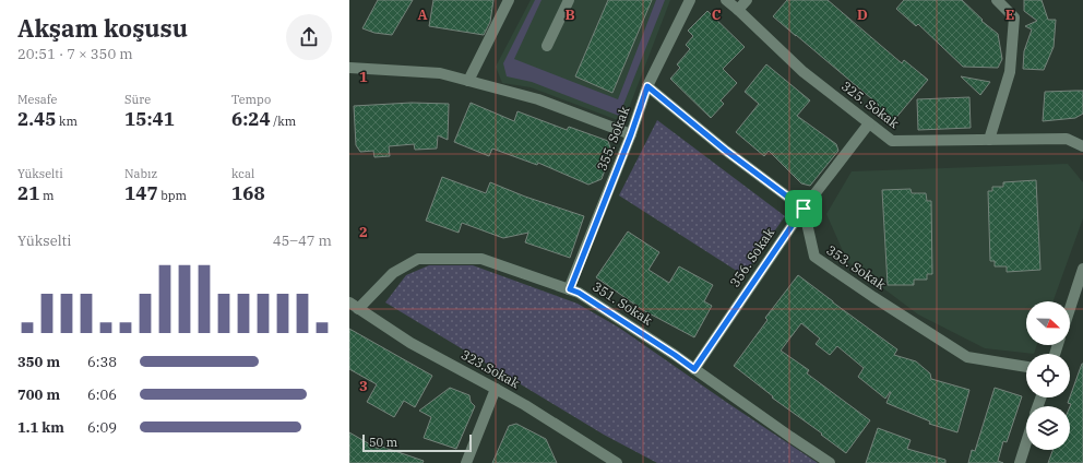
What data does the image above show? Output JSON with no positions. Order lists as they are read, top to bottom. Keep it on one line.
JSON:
{"streets":{"street":["325. Sokak","355. Sokak","356. Sokak","353. Sokak","351. Sokak","323.Sokak"]},"crossings":[["325. Sokak","356. Sokak"],["355. Sokak","351. Sokak"],["356. Sokak","353. Sokak"],["356. Sokak","351. Sokak"],["351. Sokak","323.Sokak"]],"scale_bar":"50 m","north":"right","page":{"heading":["Akşam koşusu","20:51 · 7 × 350 m"],"stats":[["Mesafe","2.45 km"],["Süre","15:41"],["Tempo","6:24 /km"],["Yükselti","21 m"],["Nabız","147 bpm"],["kcal","168"]],"chart":["Yükselti","45–47 m"],"list":[{"name":"350 m","note":"6:38"},{"name":"700 m","note":"6:06"},{"name":"1.1 km","note":"6:09"}],"scale":"50 m"},"grid":{"columns":["A","B","C","D","E"],"rows":["1","2","3"]}}
